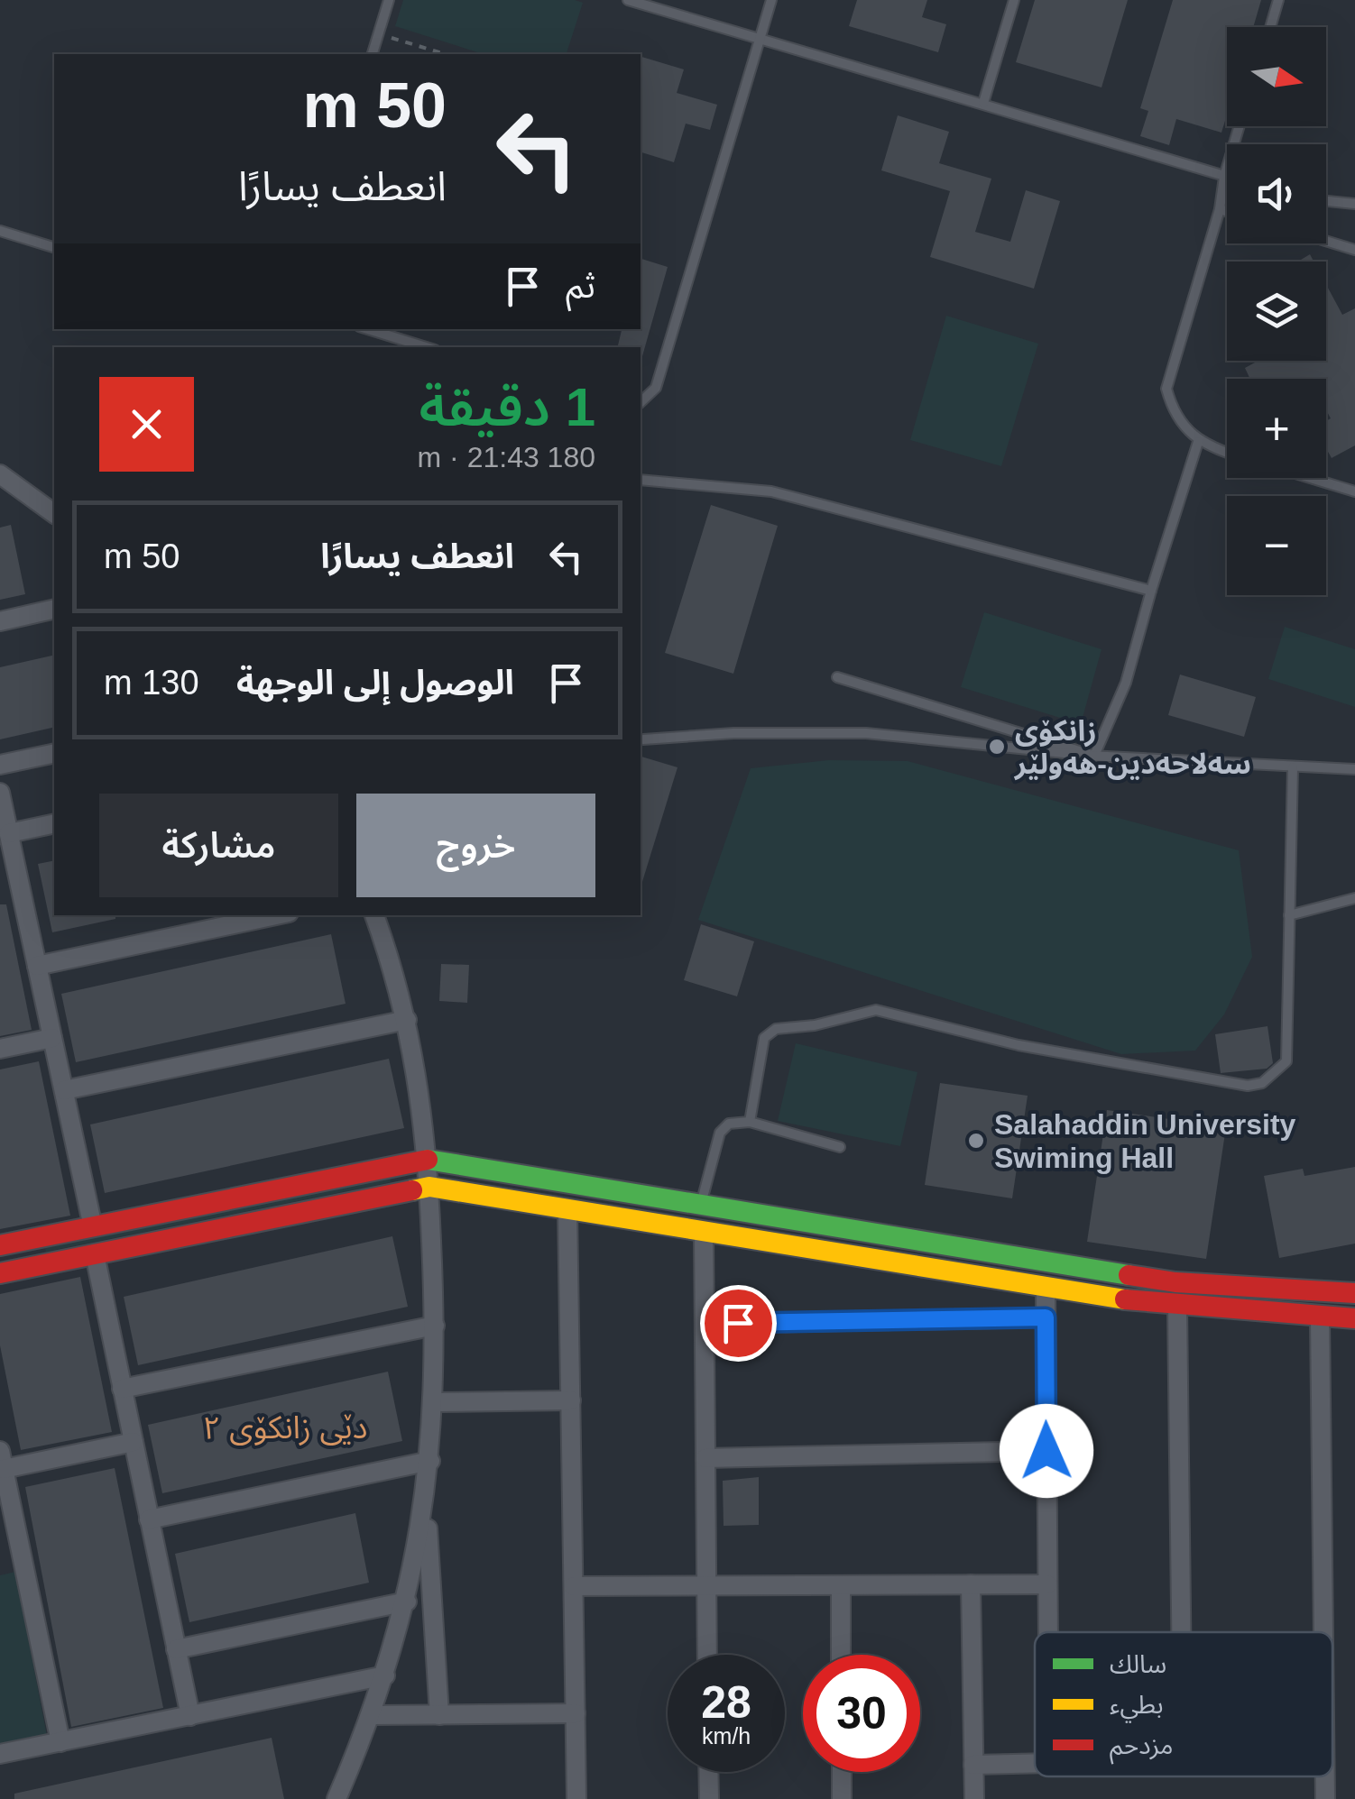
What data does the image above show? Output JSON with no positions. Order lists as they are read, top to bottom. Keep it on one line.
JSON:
{"districts":["دێی زانکۆی ٢"],"places":["زانکۆی سەلاحەدین-هەولێر","Salahaddin University Swiming Hall"],"legend":["سالك","بطيء","مزدحم"],"north":"right","page":{"map_buttons":["+","−"],"turn":["50 m","انعطف يسارًا"],"then":"ثم","heading":["1 دقيقة","180 m · 21:43"],"list":[{"name":"انعطف يسارًا","value":"50 m"},{"name":"الوصول إلى الوجهة","value":"130 m"}],"buttons":["خروج","مشاركة"],"speed":"28 km/h","limit":"30"}}
